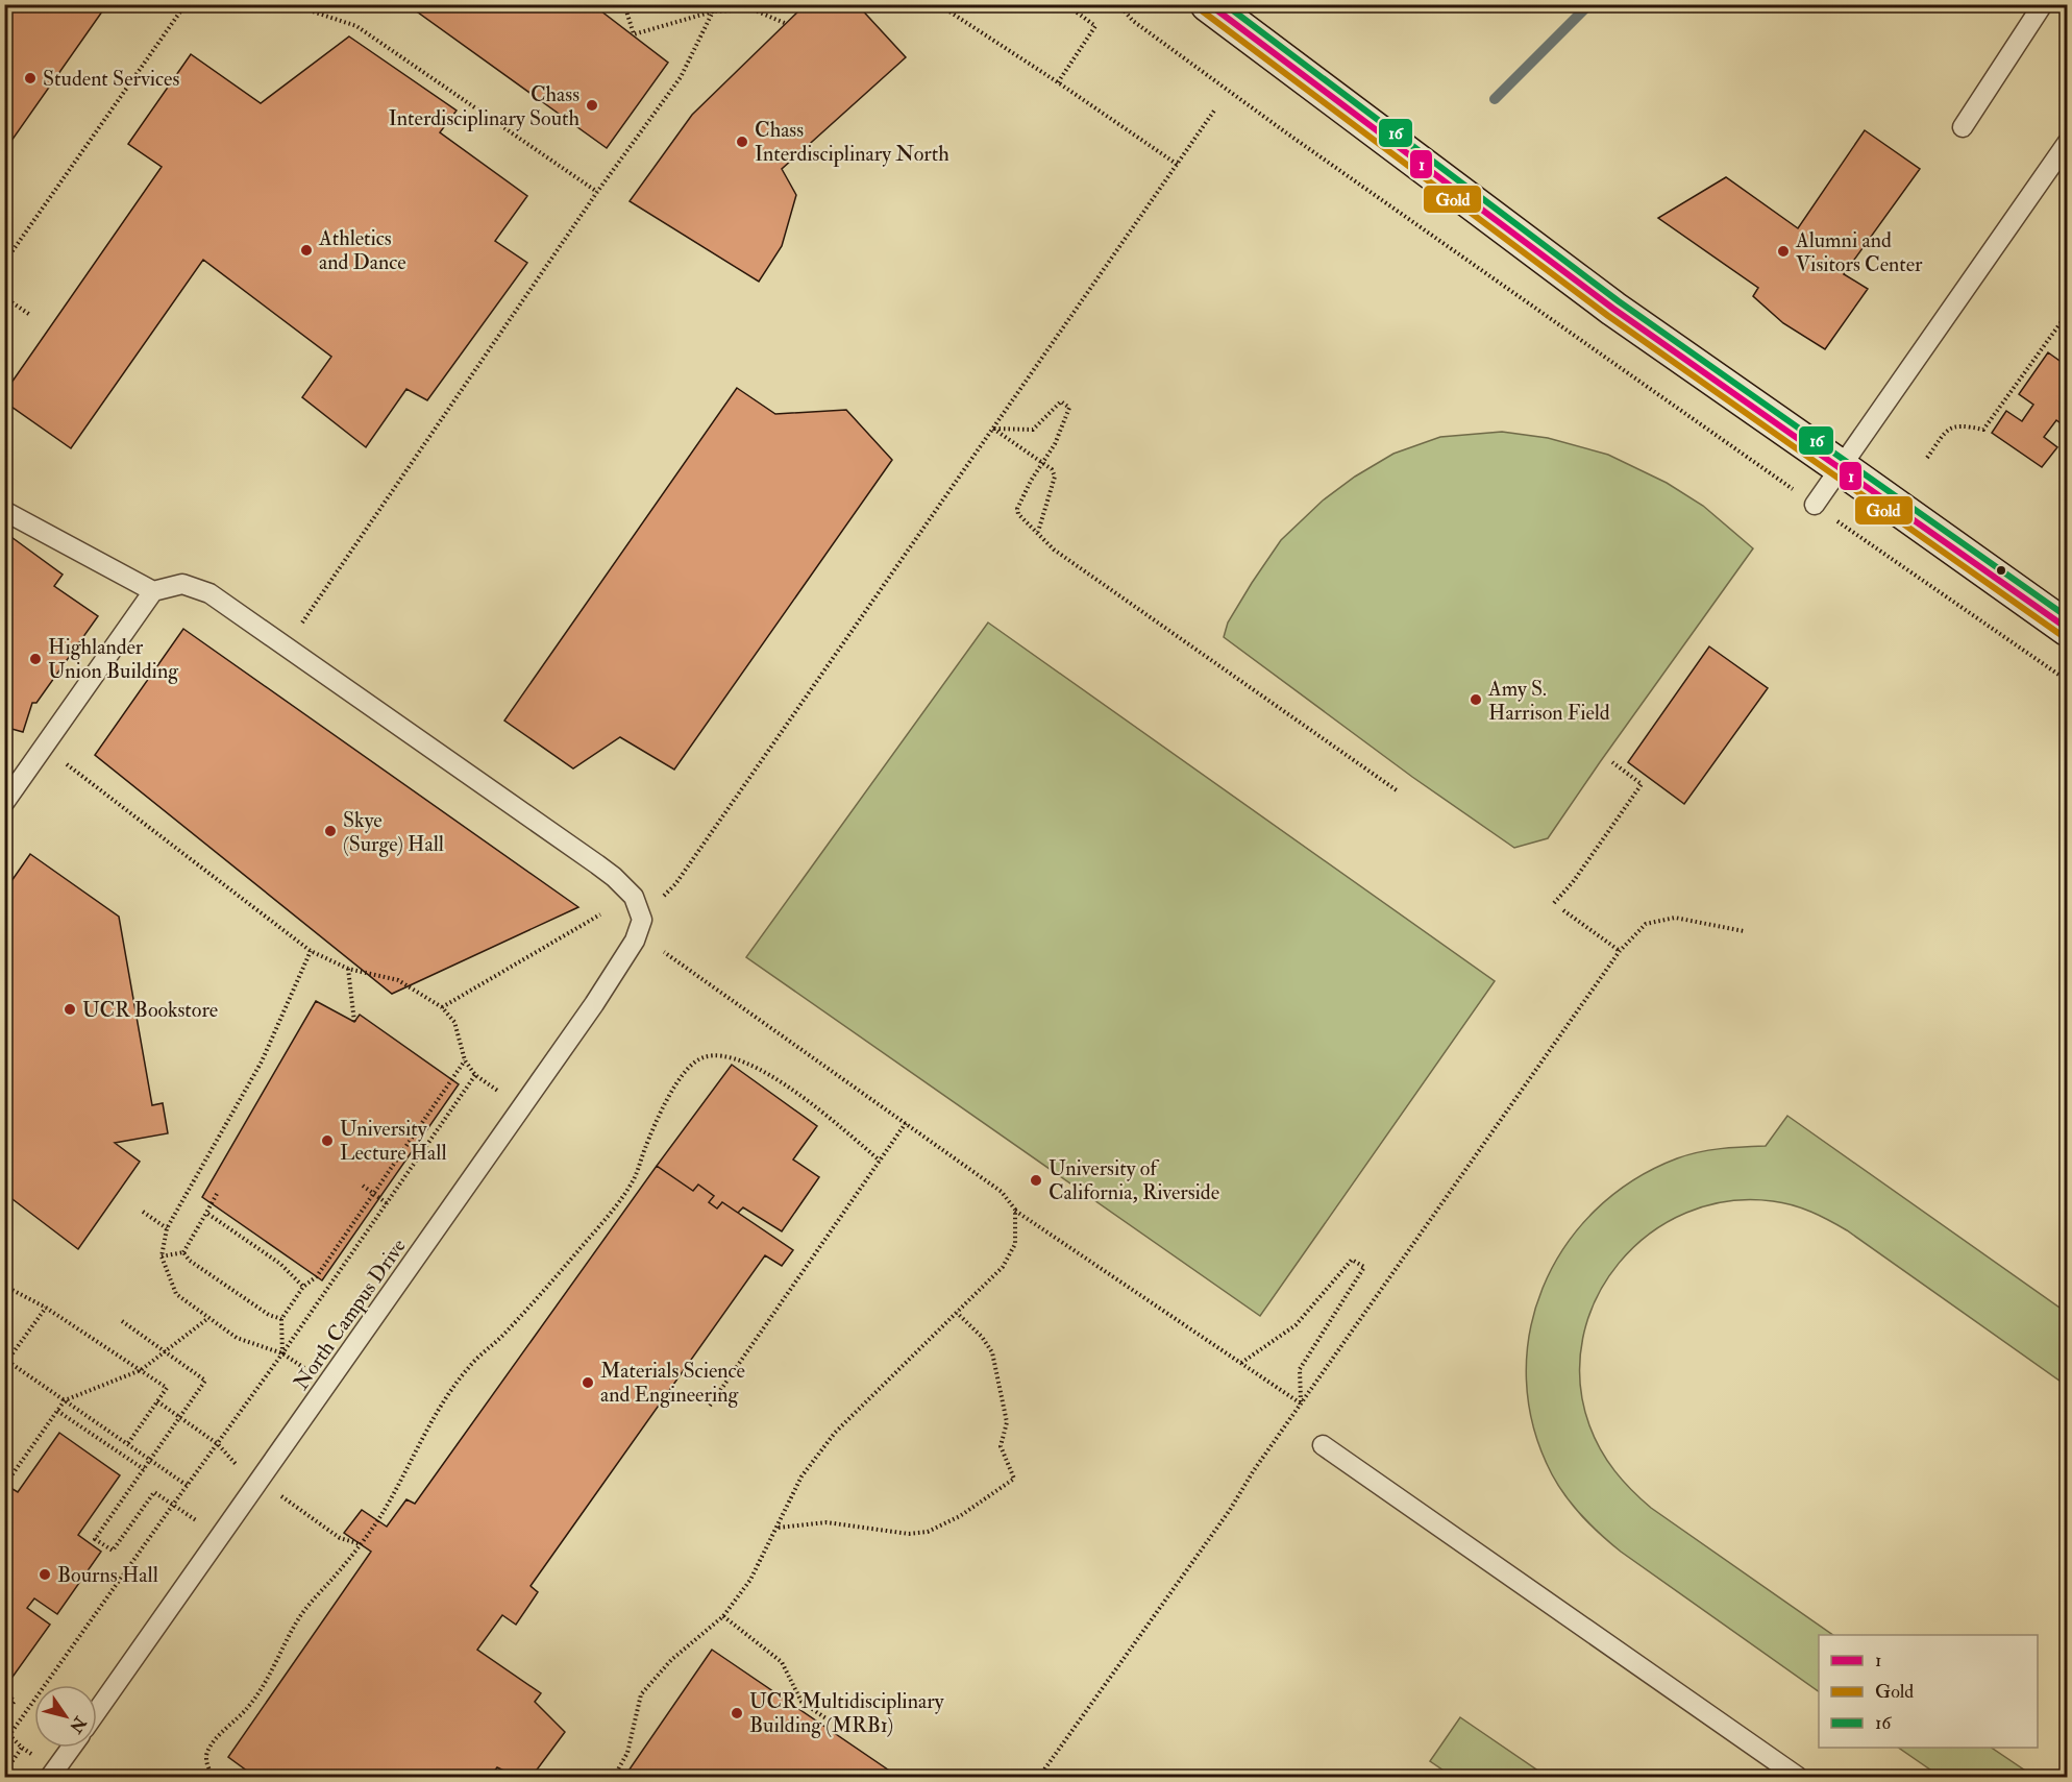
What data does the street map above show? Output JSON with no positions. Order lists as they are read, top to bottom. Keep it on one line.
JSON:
{"streets":{"lane":["North Campus Drive"]},"places":["Student Services","Chass Interdisciplinary South","Chass Interdisciplinary North","Athletics and Dance","Alumni and Visitors Center","Highlander Union Building","Amy S. Harrison Field","Skye (Surge) Hall","UCR Bookstore","University Lecture Hall","University of California, Riverside","Materials Science and Engineering","Bourns Hall","UCR Multidisciplinary Building (MRB1)"],"lines":["transit line 1","transit line 16","transit line Gold"],"legend":["1","Gold","16"],"north":"bottom right"}
